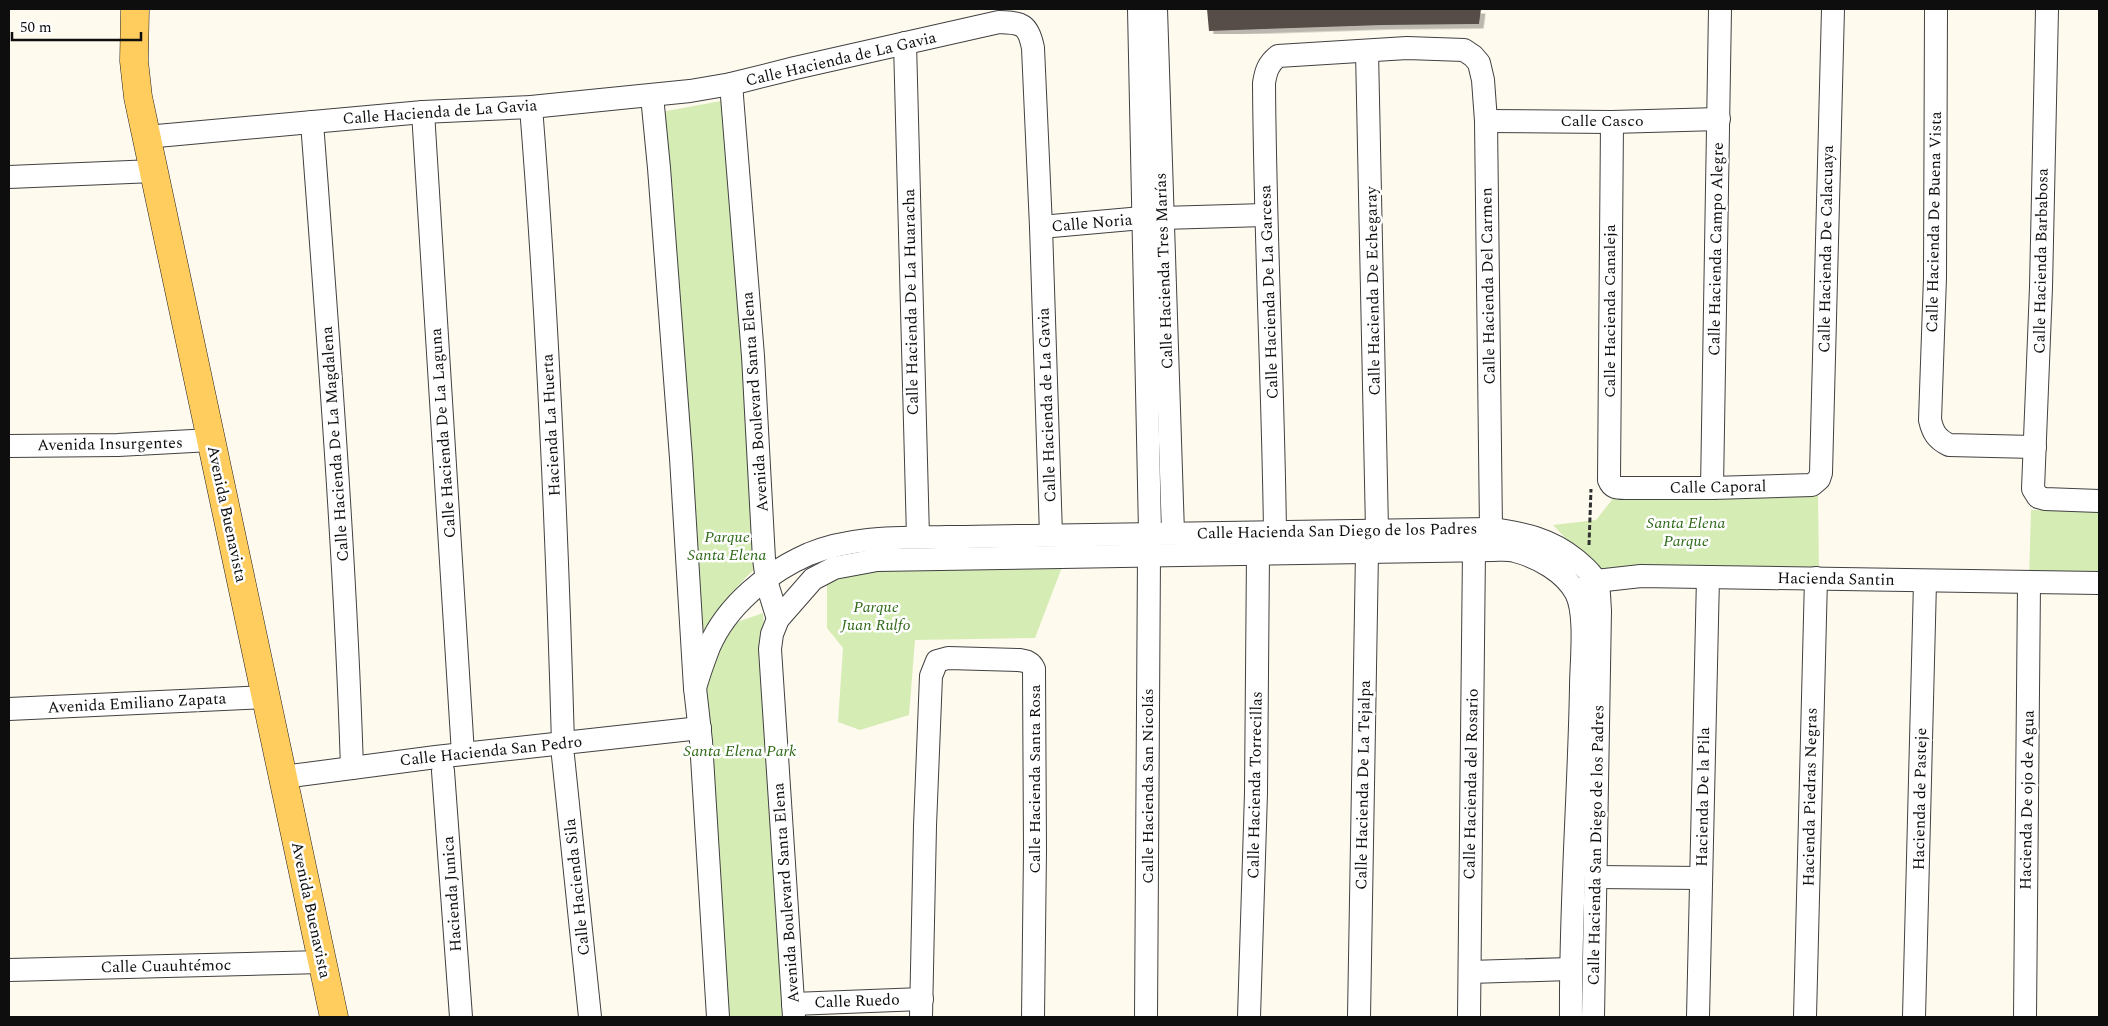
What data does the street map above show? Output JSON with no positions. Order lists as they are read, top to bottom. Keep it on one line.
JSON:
{"streets":{"main road":["Avenida Buenavista"],"street":["Calle Hacienda de La Gavia","Calle Casco","Calle Hacienda De Buena Vista","Calle Noria","Calle Hacienda Campo Alegre","Calle Hacienda De Calacuaya","Calle Hacienda Barbabosa","Calle Hacienda Tres Marías","Calle Hacienda Del Carmen","Calle Hacienda De Echegaray","Calle Hacienda De La Garcesa","Calle Hacienda De La Huaracha","Calle Hacienda Canaleja","Avenida Boulevard Santa Elena","Hacienda La Huerta","Calle Hacienda De La Laguna","Avenida Insurgentes","Calle Hacienda De La Magdalena","Calle Caporal","Calle Hacienda San Diego de los Padres","Hacienda Santin","Avenida Emiliano Zapata","Calle Hacienda San Pedro","Calle Hacienda Santa Rosa","Calle Hacienda del Rosario","Calle Hacienda Torrecillas","Calle Hacienda De La Tejalpa","Calle Hacienda San Nicolás","Hacienda De la Pila","Hacienda Piedras Negras","Hacienda de Pasteje","Hacienda De ojo de Agua","Calle Hacienda Sila","Hacienda Junica","Calle Cuauhtémoc","Calle Ruedo"]},"crossings":[["Calle Hacienda de La Gavia","Calle Noria"],["Calle Hacienda de La Gavia","Calle Hacienda De La Huaracha"],["Calle Hacienda de La Gavia","Avenida Boulevard Santa Elena"],["Calle Hacienda de La Gavia","Hacienda La Huerta"],["Calle Hacienda de La Gavia","Calle Hacienda De La Laguna"],["Calle Hacienda de La Gavia","Calle Hacienda De La Magdalena"],["Calle Hacienda de La Gavia","Avenida Buenavista"],["Calle Hacienda de La Gavia","Calle Hacienda San Diego de los Padres"],["Calle Casco","Calle Hacienda Campo Alegre"],["Calle Casco","Calle Hacienda Del Carmen"],["Calle Casco","Calle Hacienda Canaleja"],["Calle Hacienda De Buena Vista","Calle Hacienda Barbabosa"],["Calle Noria","Calle Hacienda Tres Marías"],["Calle Noria","Calle Hacienda De La Garcesa"],["Calle Hacienda Campo Alegre","Calle Caporal"],["Calle Hacienda De Calacuaya","Calle Caporal"],["Calle Hacienda Tres Marías","Calle Hacienda San Diego de los Padres"],["Calle Hacienda Del Carmen","Calle Hacienda De Echegaray"],["Calle Hacienda Del Carmen","Calle Hacienda De La Garcesa"],["Calle Hacienda Del Carmen","Calle Hacienda San Diego de los Padres"],["Calle Hacienda De Echegaray","Calle Hacienda De La Garcesa"],["Calle Hacienda De Echegaray","Calle Hacienda San Diego de los Padres"],["Calle Hacienda De La Garcesa","Calle Hacienda San Diego de los Padres"],["Calle Hacienda De La Huaracha","Calle Hacienda San Diego de los Padres"],["Calle Hacienda Canaleja","Calle Caporal"],["Avenida Boulevard Santa Elena","Calle Hacienda San Diego de los Padres"],["Avenida Boulevard Santa Elena","Calle Ruedo"],["Hacienda La Huerta","Calle Hacienda San Pedro"],["Hacienda La Huerta","Calle Hacienda Sila"],["Calle Hacienda De La Laguna","Calle Hacienda San Pedro"],["Avenida Insurgentes","Avenida Buenavista"],["Calle Hacienda De La Magdalena","Calle Hacienda San Pedro"],["Avenida Buenavista","Avenida Emiliano Zapata"],["Avenida Buenavista","Calle Hacienda San Pedro"],["Avenida Buenavista","Calle Cuauhtémoc"],["Calle Hacienda San Diego de los Padres","Hacienda Santin"],["Calle Hacienda San Diego de los Padres","Calle Hacienda del Rosario"],["Calle Hacienda San Diego de los Padres","Calle Hacienda Torrecillas"],["Calle Hacienda San Diego de los Padres","Calle Hacienda De La Tejalpa"],["Calle Hacienda San Diego de los Padres","Calle Hacienda San Nicolás"],["Hacienda Santin","Hacienda De la Pila"],["Hacienda Santin","Hacienda Piedras Negras"],["Hacienda Santin","Hacienda de Pasteje"],["Hacienda Santin","Hacienda De ojo de Agua"],["Calle Hacienda San Pedro","Calle Hacienda Sila"],["Calle Hacienda San Pedro","Hacienda Junica"],["Calle Hacienda Santa Rosa","Calle Ruedo"]],"parks":["Santa Elena Parque","Parque Santa Elena","Parque Juan Rulfo","Santa Elena Park"],"scale_bar":"50 m"}
